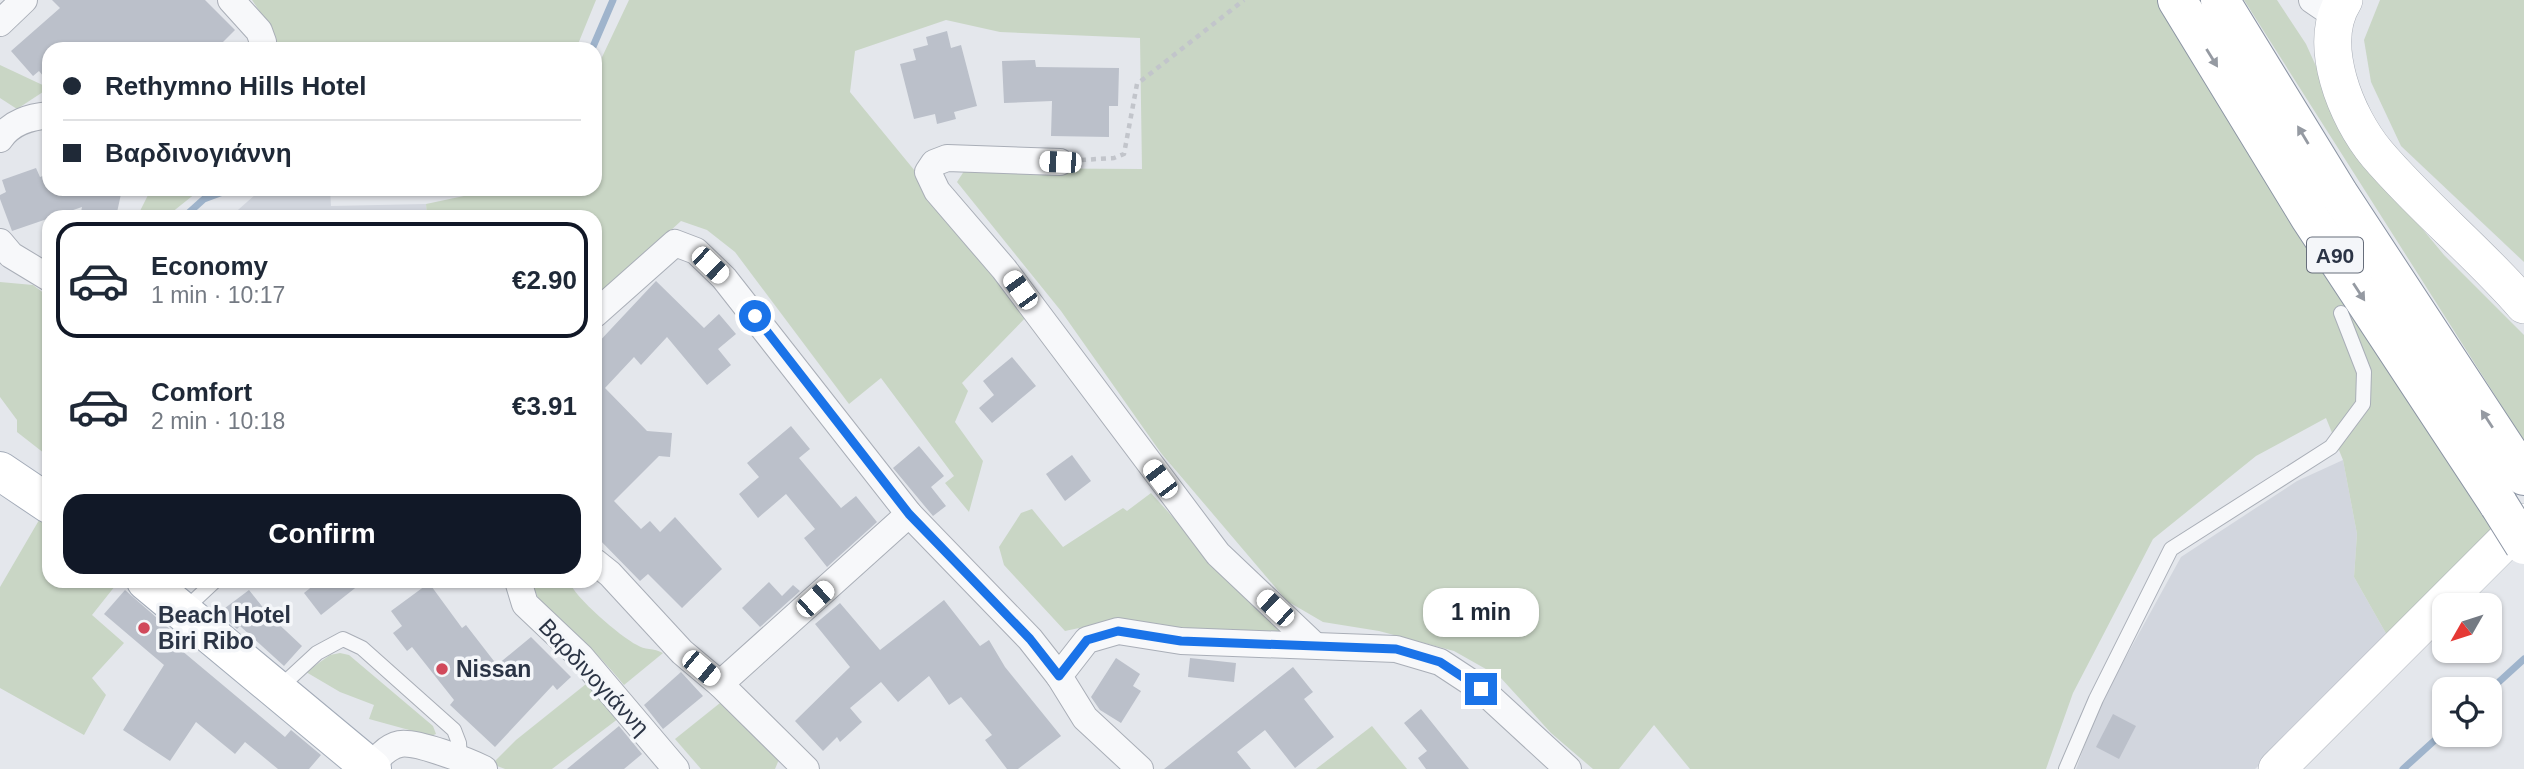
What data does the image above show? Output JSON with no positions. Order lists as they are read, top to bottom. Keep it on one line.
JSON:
{"streets":{"main road":["Α90"],"street":["Βαρδινογιάννη"]},"places":["Beach Hotel Biri Ribo","Nissan"],"north":"bottom left","page":{"banner":["Rethymno Hills Hotel","Βαρδινογιάννη"],"list":[{"name":"Economy","note":"1 min · 10:17","value":"€2.90"},{"name":"Comfort","note":"2 min · 10:18","value":"€3.91"}],"buttons":"Confirm","bubble":"1 min"}}
